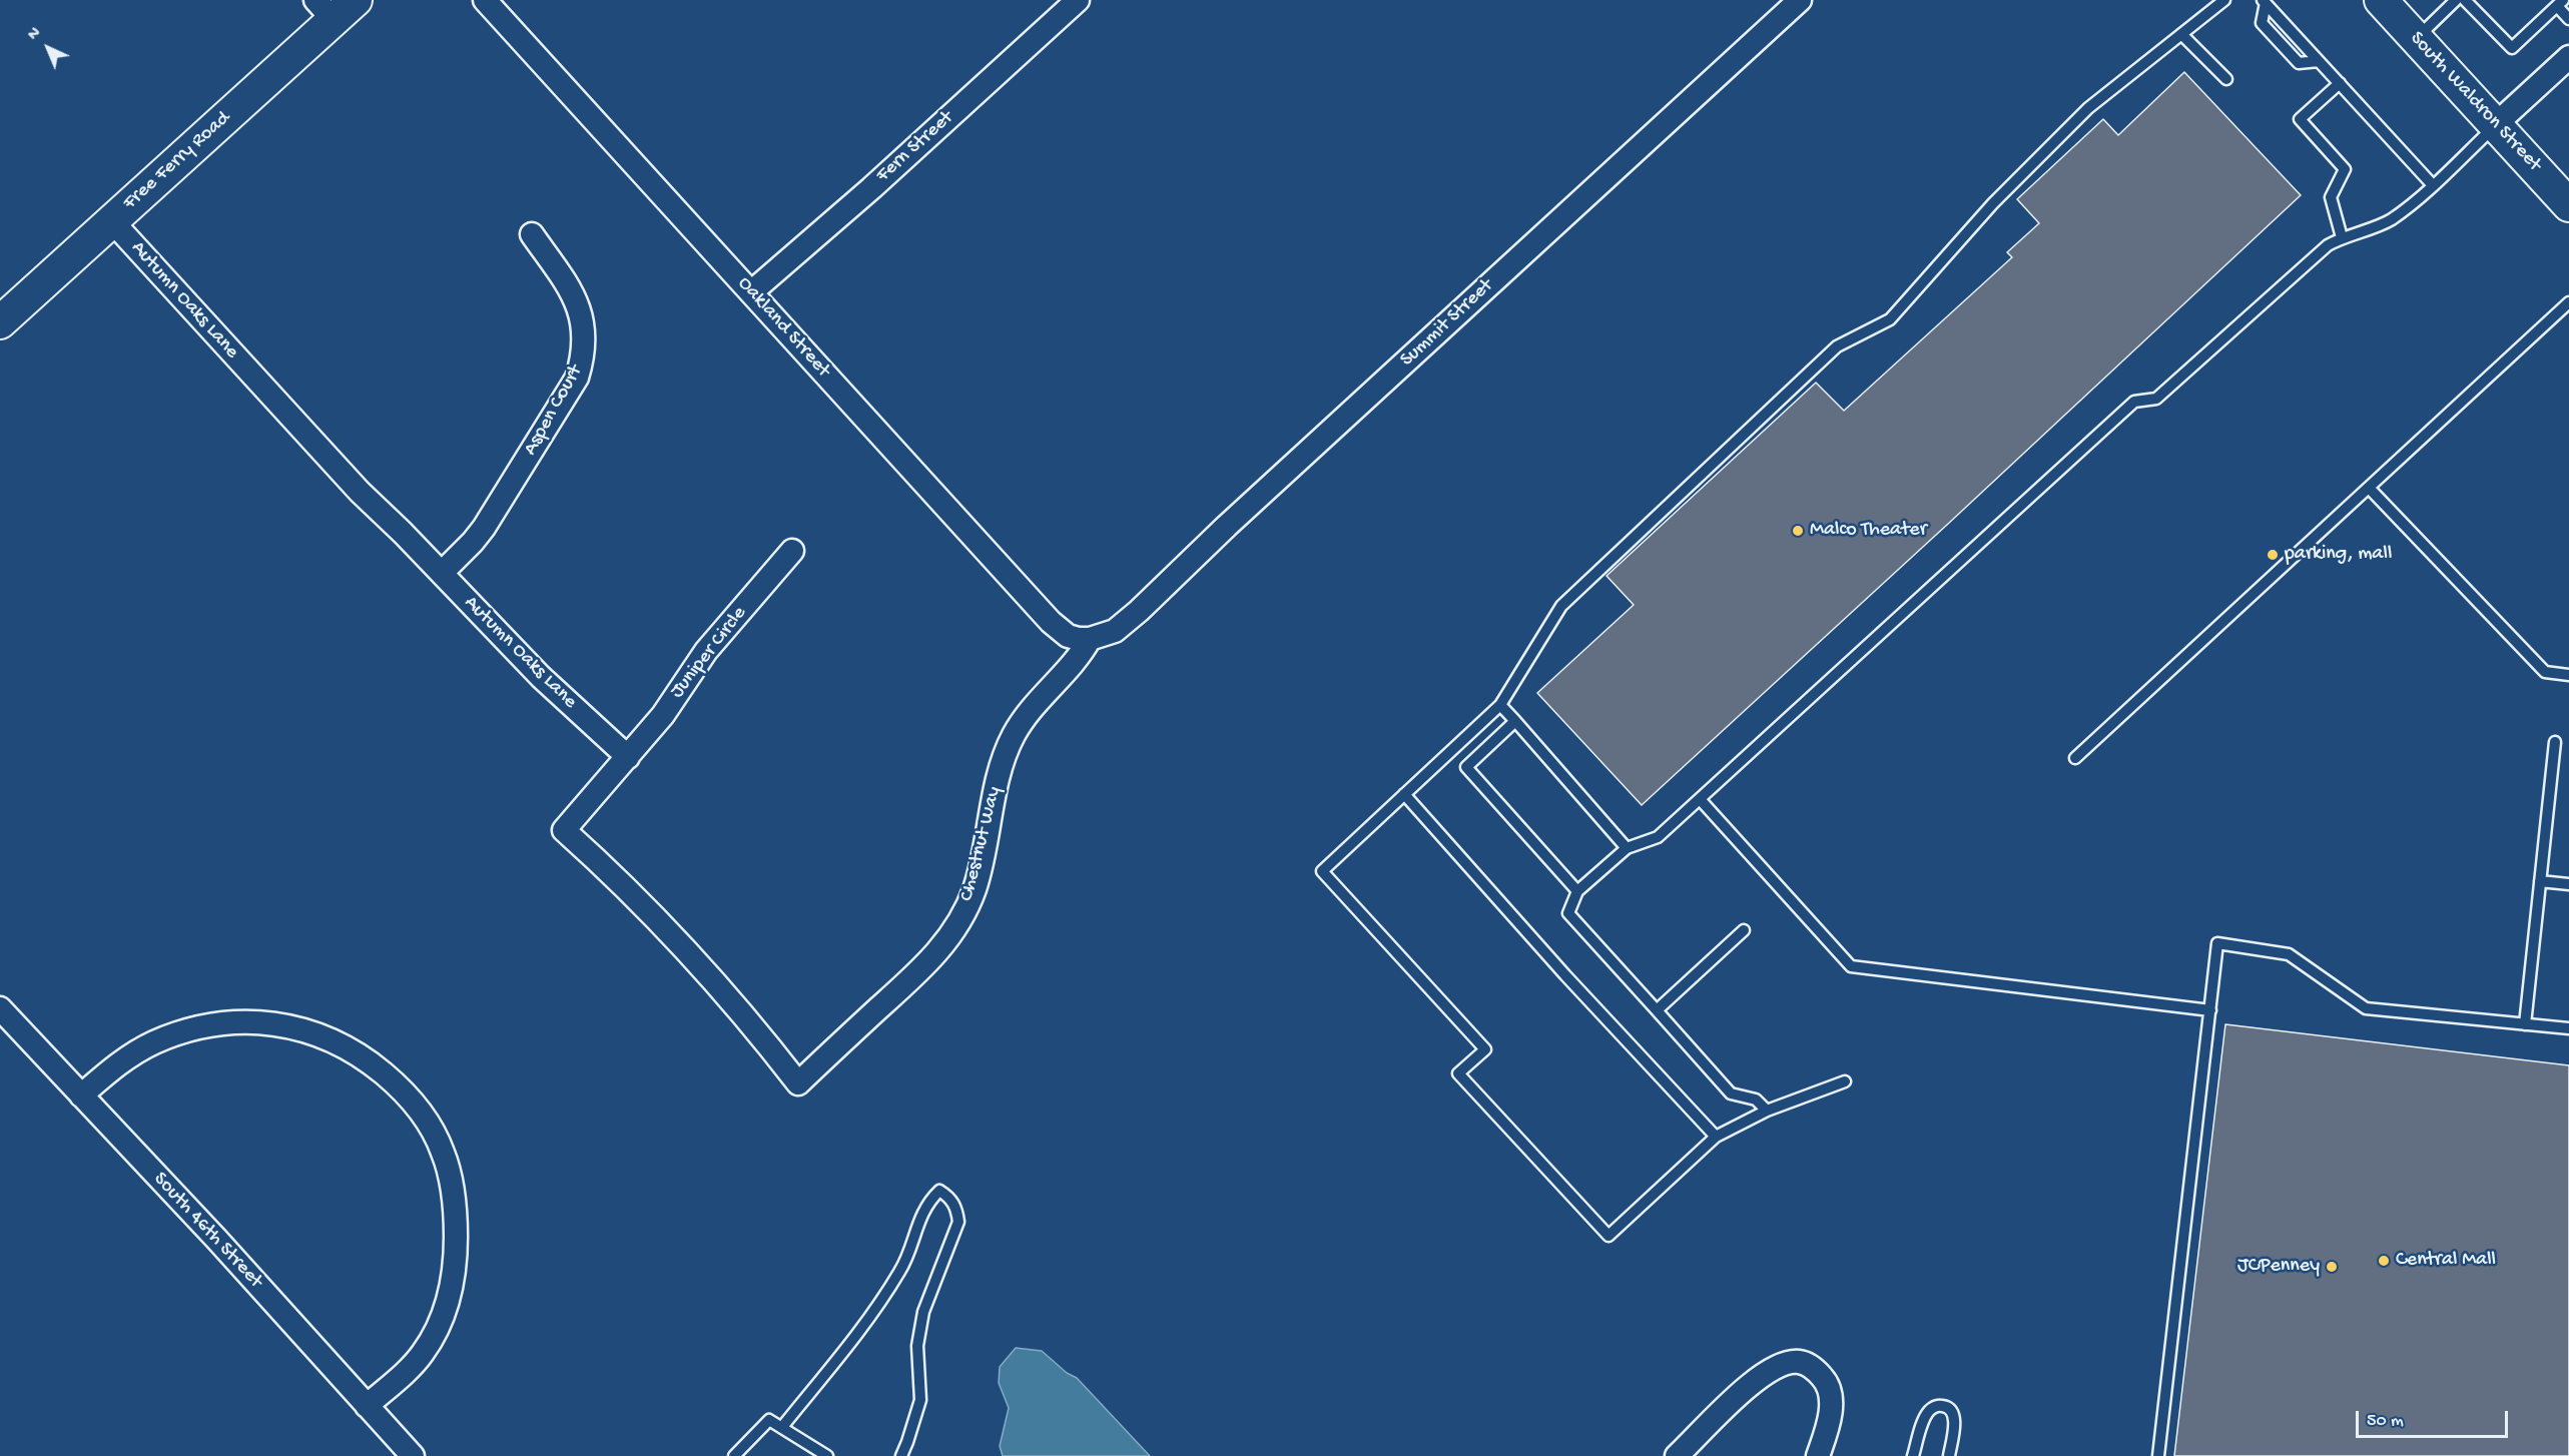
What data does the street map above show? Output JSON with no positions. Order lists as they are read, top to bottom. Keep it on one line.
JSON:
{"streets":{"street":["South Waldron Street","Fern Street","Free Ferry Road","Autumn Oaks Lane","Summit Street","Oakland Street","Aspen Court","Juniper Circle","Chestnut Way","South 46th Street"]},"crossings":[["Fern Street","Oakland Street"],["Free Ferry Road","Autumn Oaks Lane"],["Autumn Oaks Lane","Aspen Court"],["Autumn Oaks Lane","Juniper Circle"],["Autumn Oaks Lane","Chestnut Way"],["Summit Street","Oakland Street"],["Summit Street","Chestnut Way"],["Oakland Street","Chestnut Way"],["Juniper Circle","Chestnut Way"]],"places":["Malco Theater","parking, mall","Central Mall","JCPenney"],"scale_bar":"50 m","north":"top left"}
